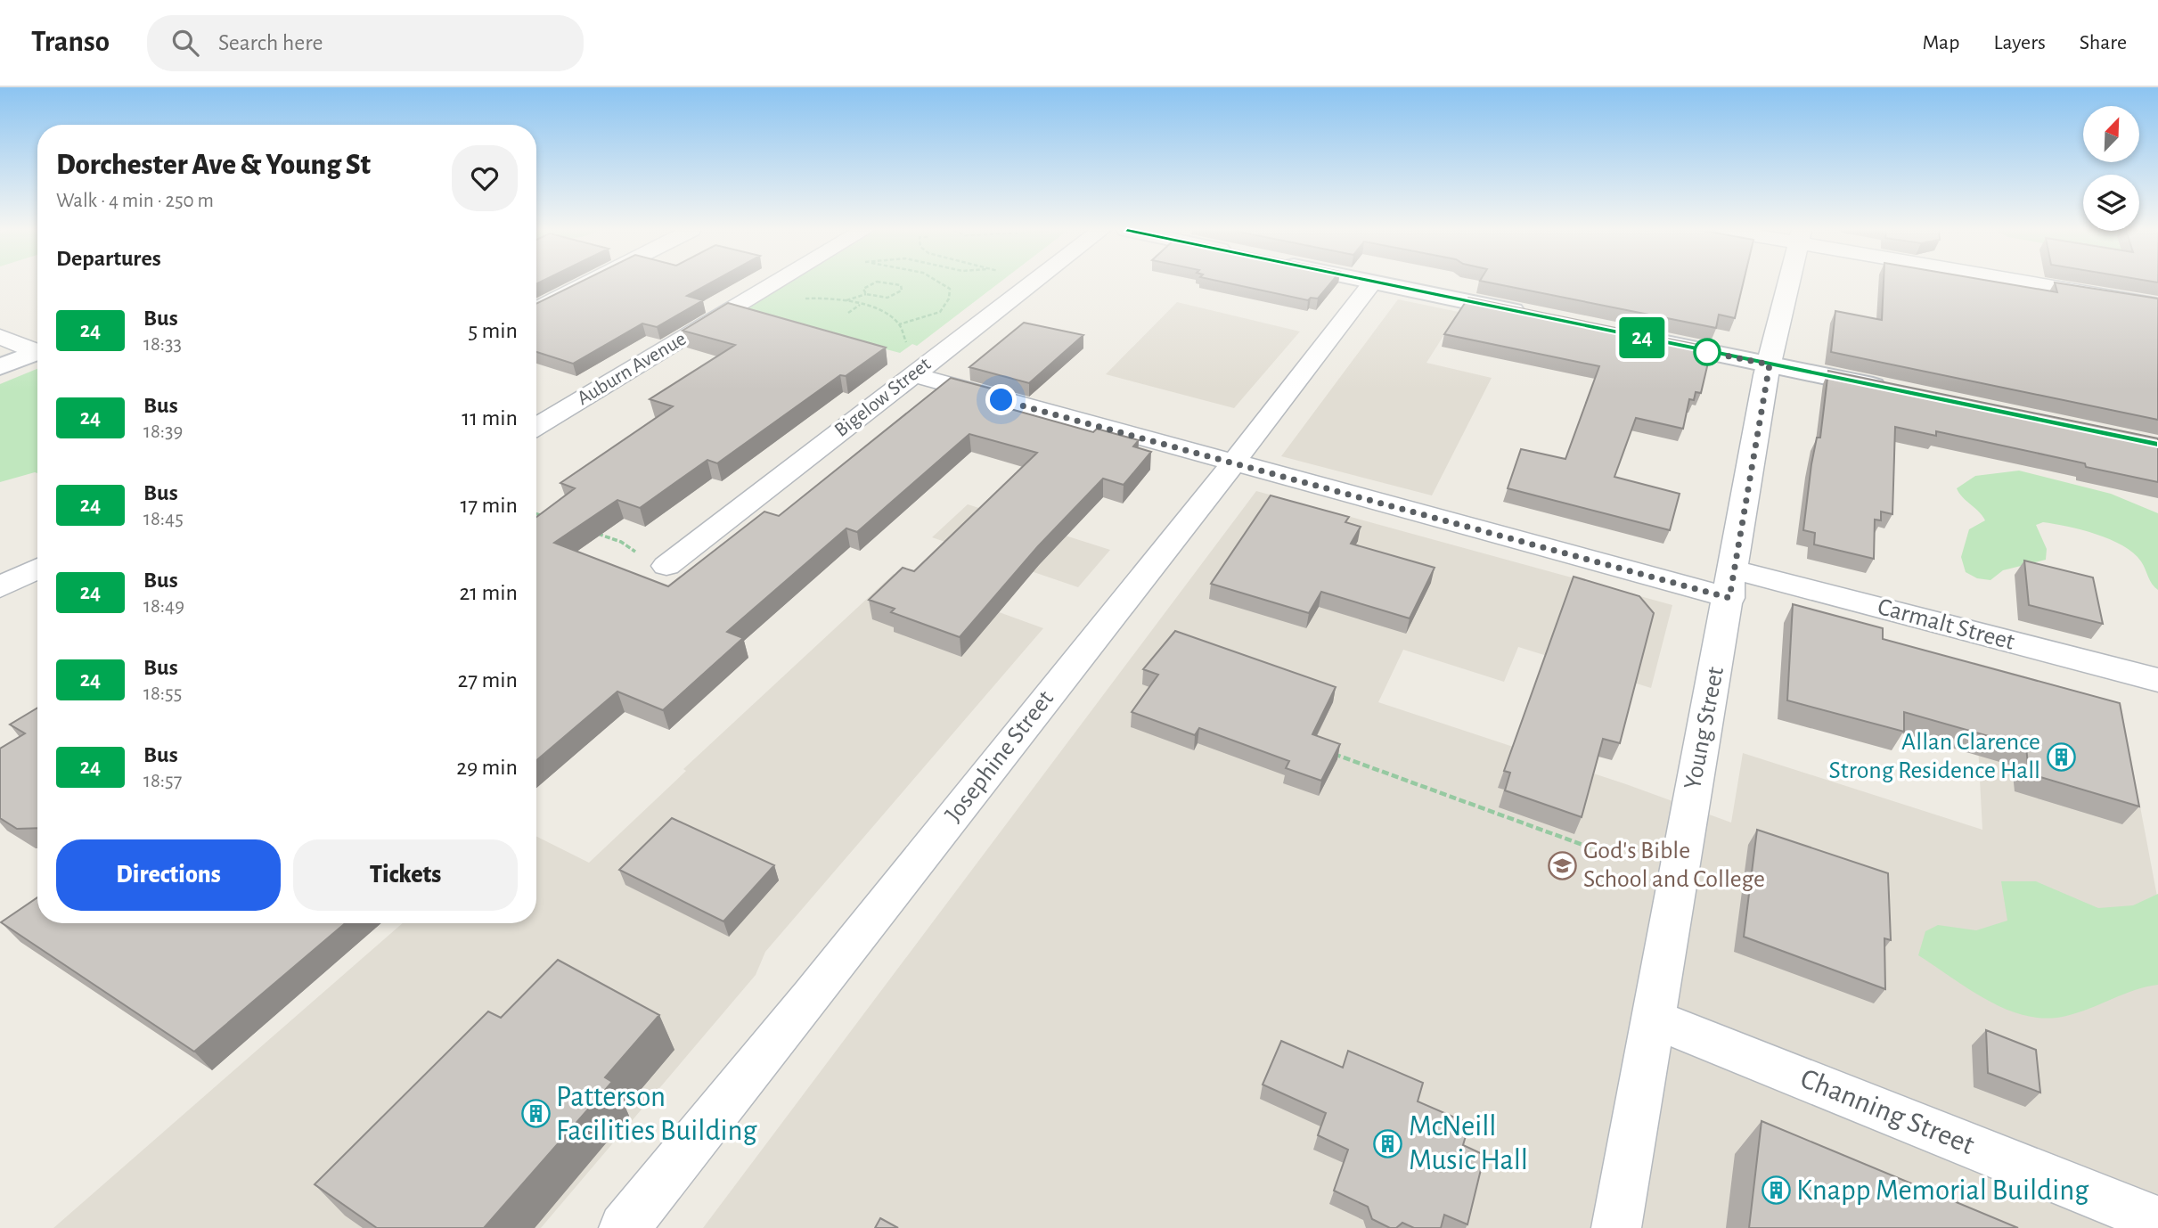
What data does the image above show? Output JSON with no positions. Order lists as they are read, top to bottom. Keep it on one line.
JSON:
{"streets":{"street":["Auburn Avenue","Bigelow Street","Carmalt Street","Young Street","Josephine Street","Channing Street"]},"crossings":[["Bigelow Street","Carmalt Street"],["Carmalt Street","Young Street"],["Carmalt Street","Josephine Street"],["Young Street","Channing Street"]],"places":{"building":["Allan Clarence Strong Residence Hall","Patterson Facilities Building","McNeill Music Hall","Knapp Memorial Building"],"school or university":["God's Bible School and College"]},"lines":["bus line 24"],"north":"top right","page":{"header":"Transo","search":"Search here","nav":["Map","Layers","Share"],"on_map":"24","heading":[["Dorchester Ave & Young St","Walk · 4 min · 250 m"],"Departures"],"list":[{"mark":"24","name":"Bus","note":"18:33","value":"5 min"},{"mark":"24","name":"Bus","note":"18:39","value":"11 min"},{"mark":"24","name":"Bus","note":"18:45","value":"17 min"},{"mark":"24","name":"Bus","note":"18:49","value":"21 min"},{"mark":"24","name":"Bus","note":"18:55","value":"27 min"},{"mark":"24","name":"Bus","note":"18:57","value":"29 min"}],"buttons":["Directions","Tickets"]}}
